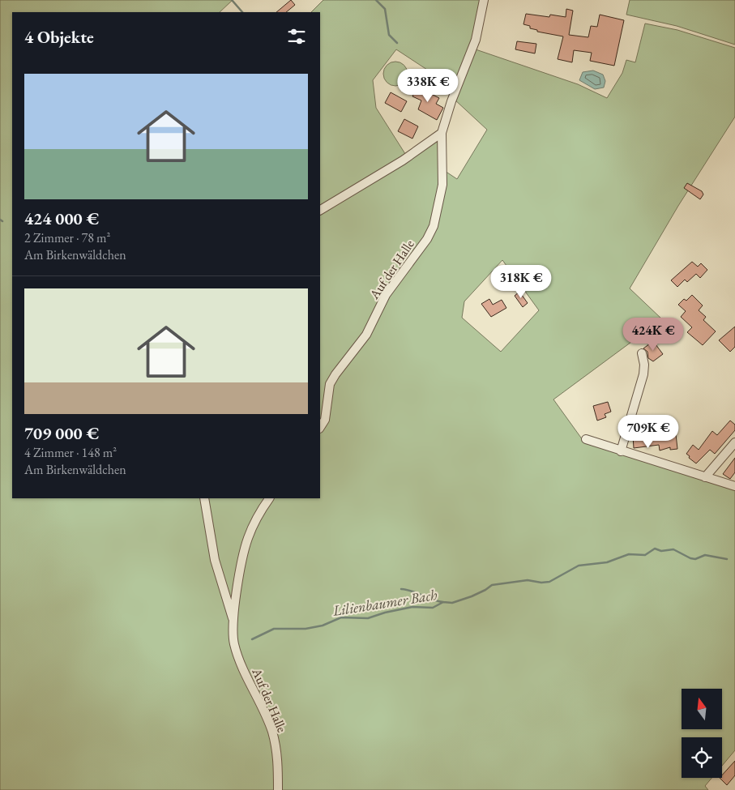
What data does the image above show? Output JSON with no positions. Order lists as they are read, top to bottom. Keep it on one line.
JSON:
{"streets":{"street":["Auf der Halle"]},"water":["Lilienbaumer Bach"],"north":"top","page":{"heading":"4 Objekte","list":[{"name":"424 000 €","note":"2 Zimmer · 78 m² · Am Birkenwäldchen"},{"name":"709 000 €","note":"4 Zimmer · 148 m² · Am Birkenwäldchen"}],"price":["338K €","318K €","424K €","709K €"]}}
